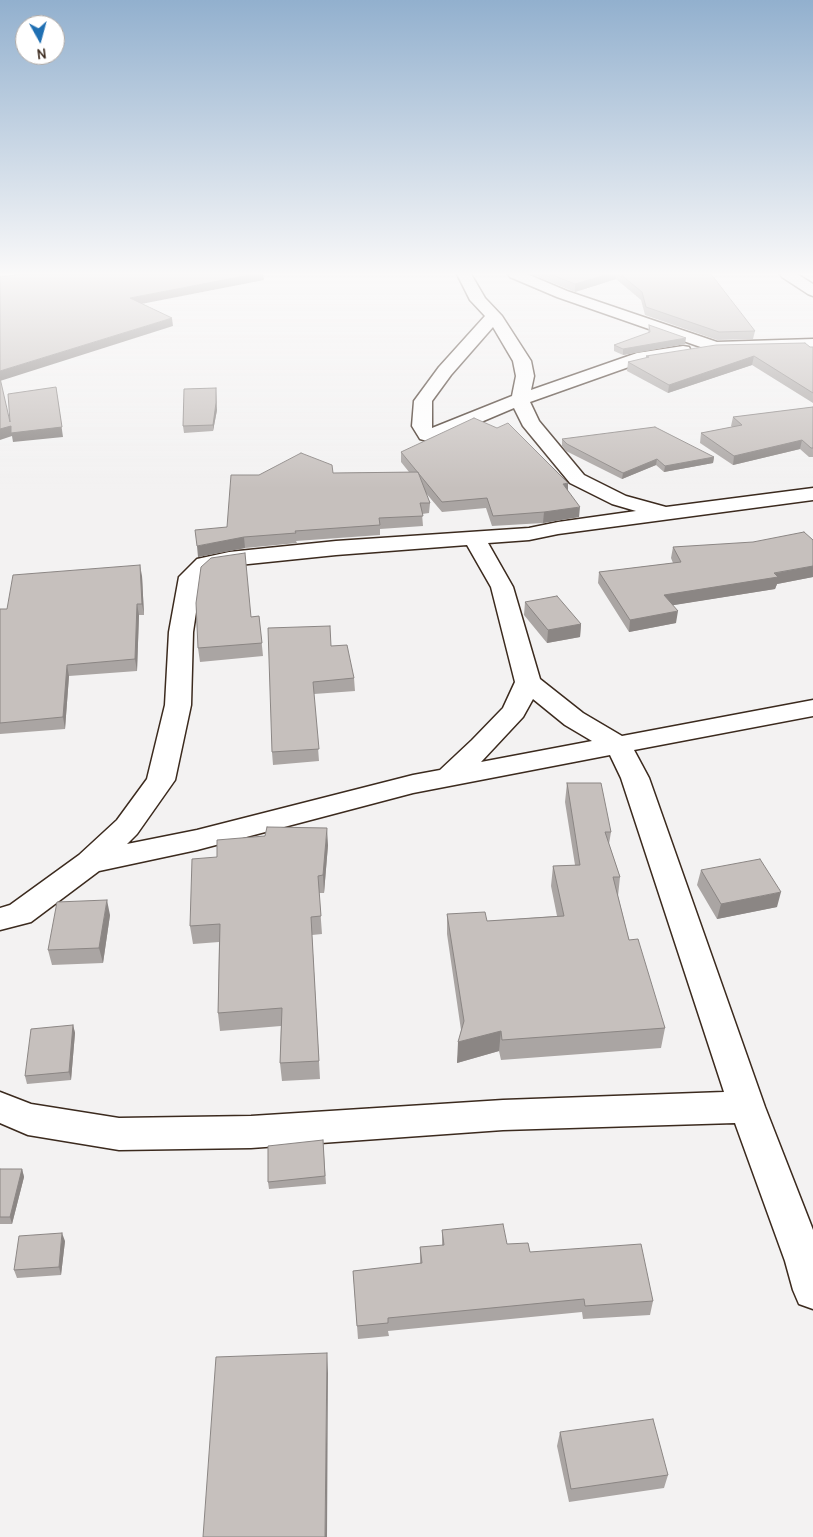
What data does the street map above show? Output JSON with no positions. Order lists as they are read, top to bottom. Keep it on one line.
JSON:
{"north":"bottom"}
